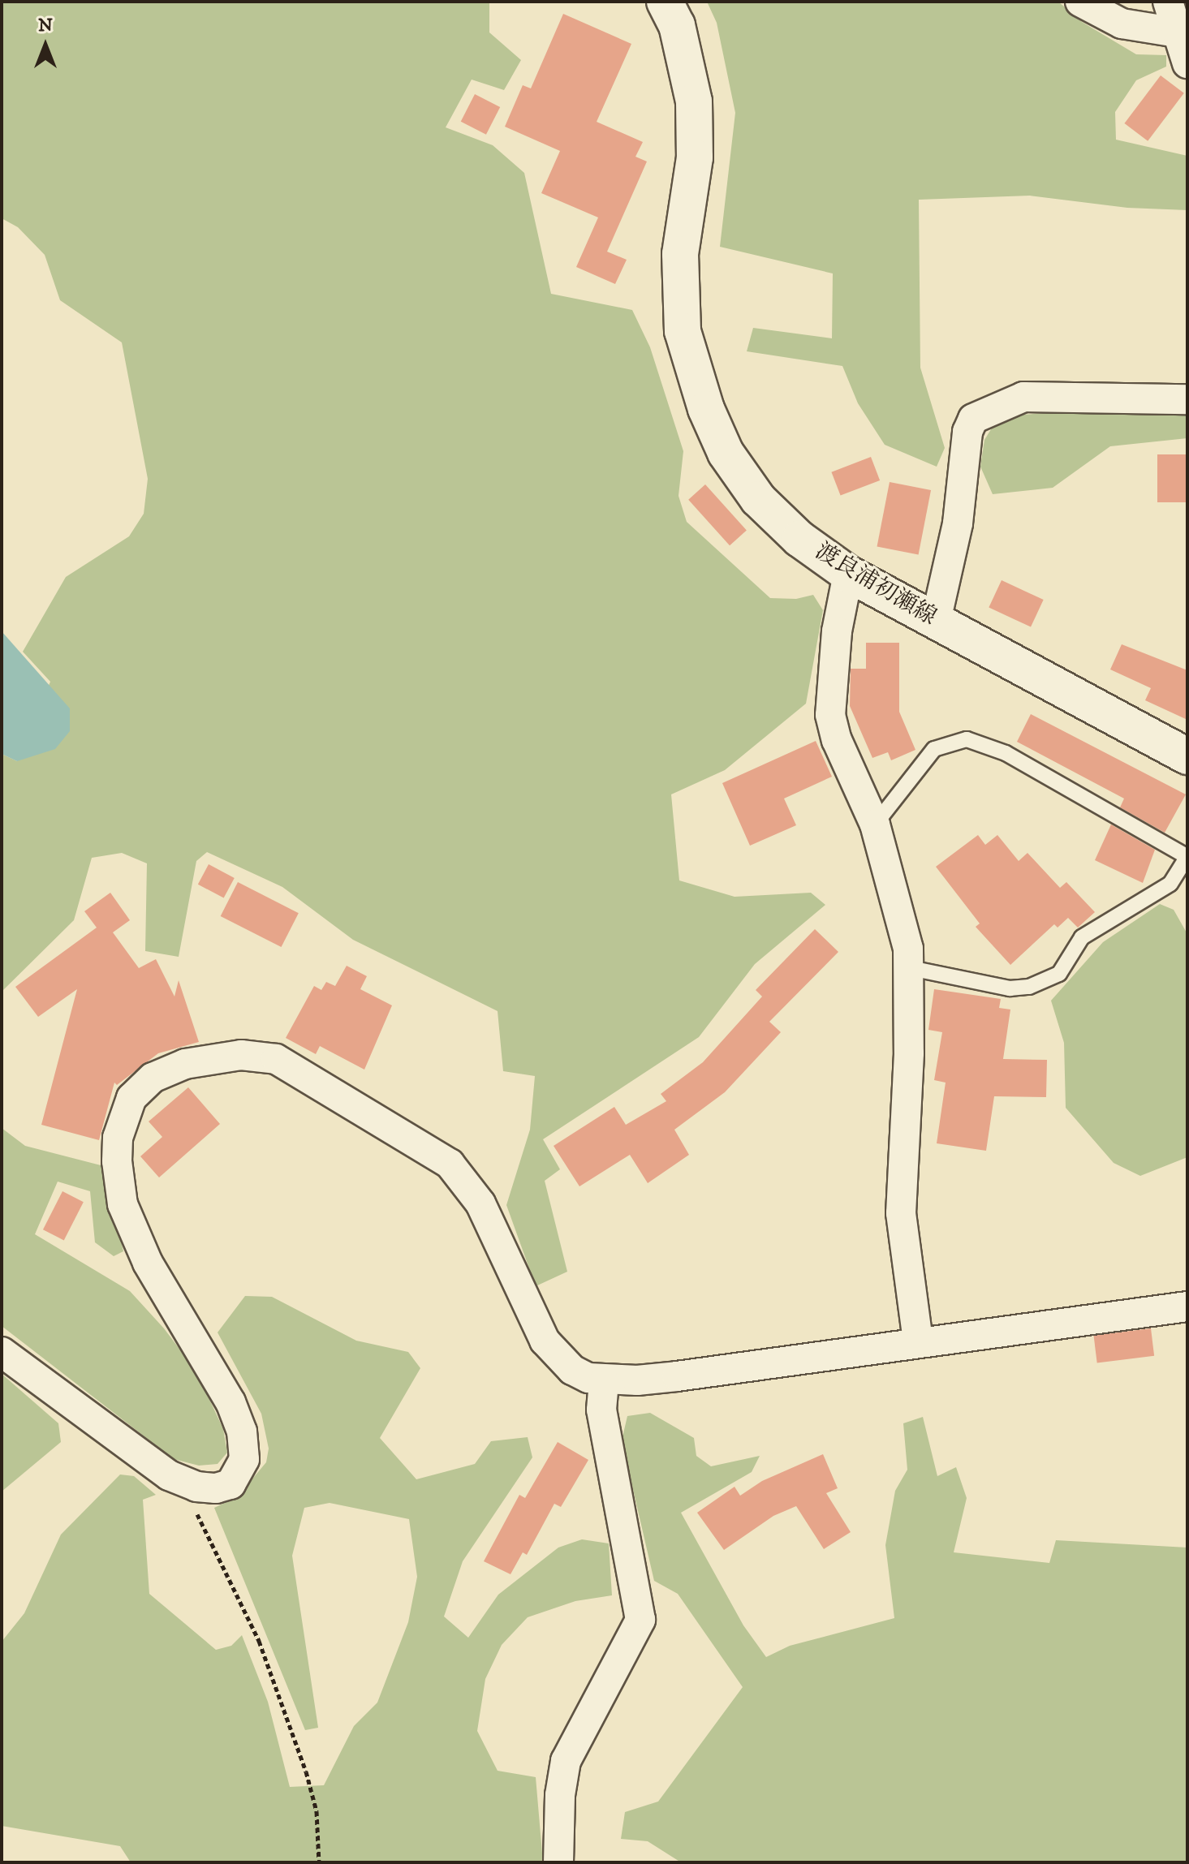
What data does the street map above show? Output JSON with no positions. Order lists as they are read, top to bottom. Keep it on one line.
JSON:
{"streets":{"main road":["渡良浦初瀬線"]},"north":"top"}
